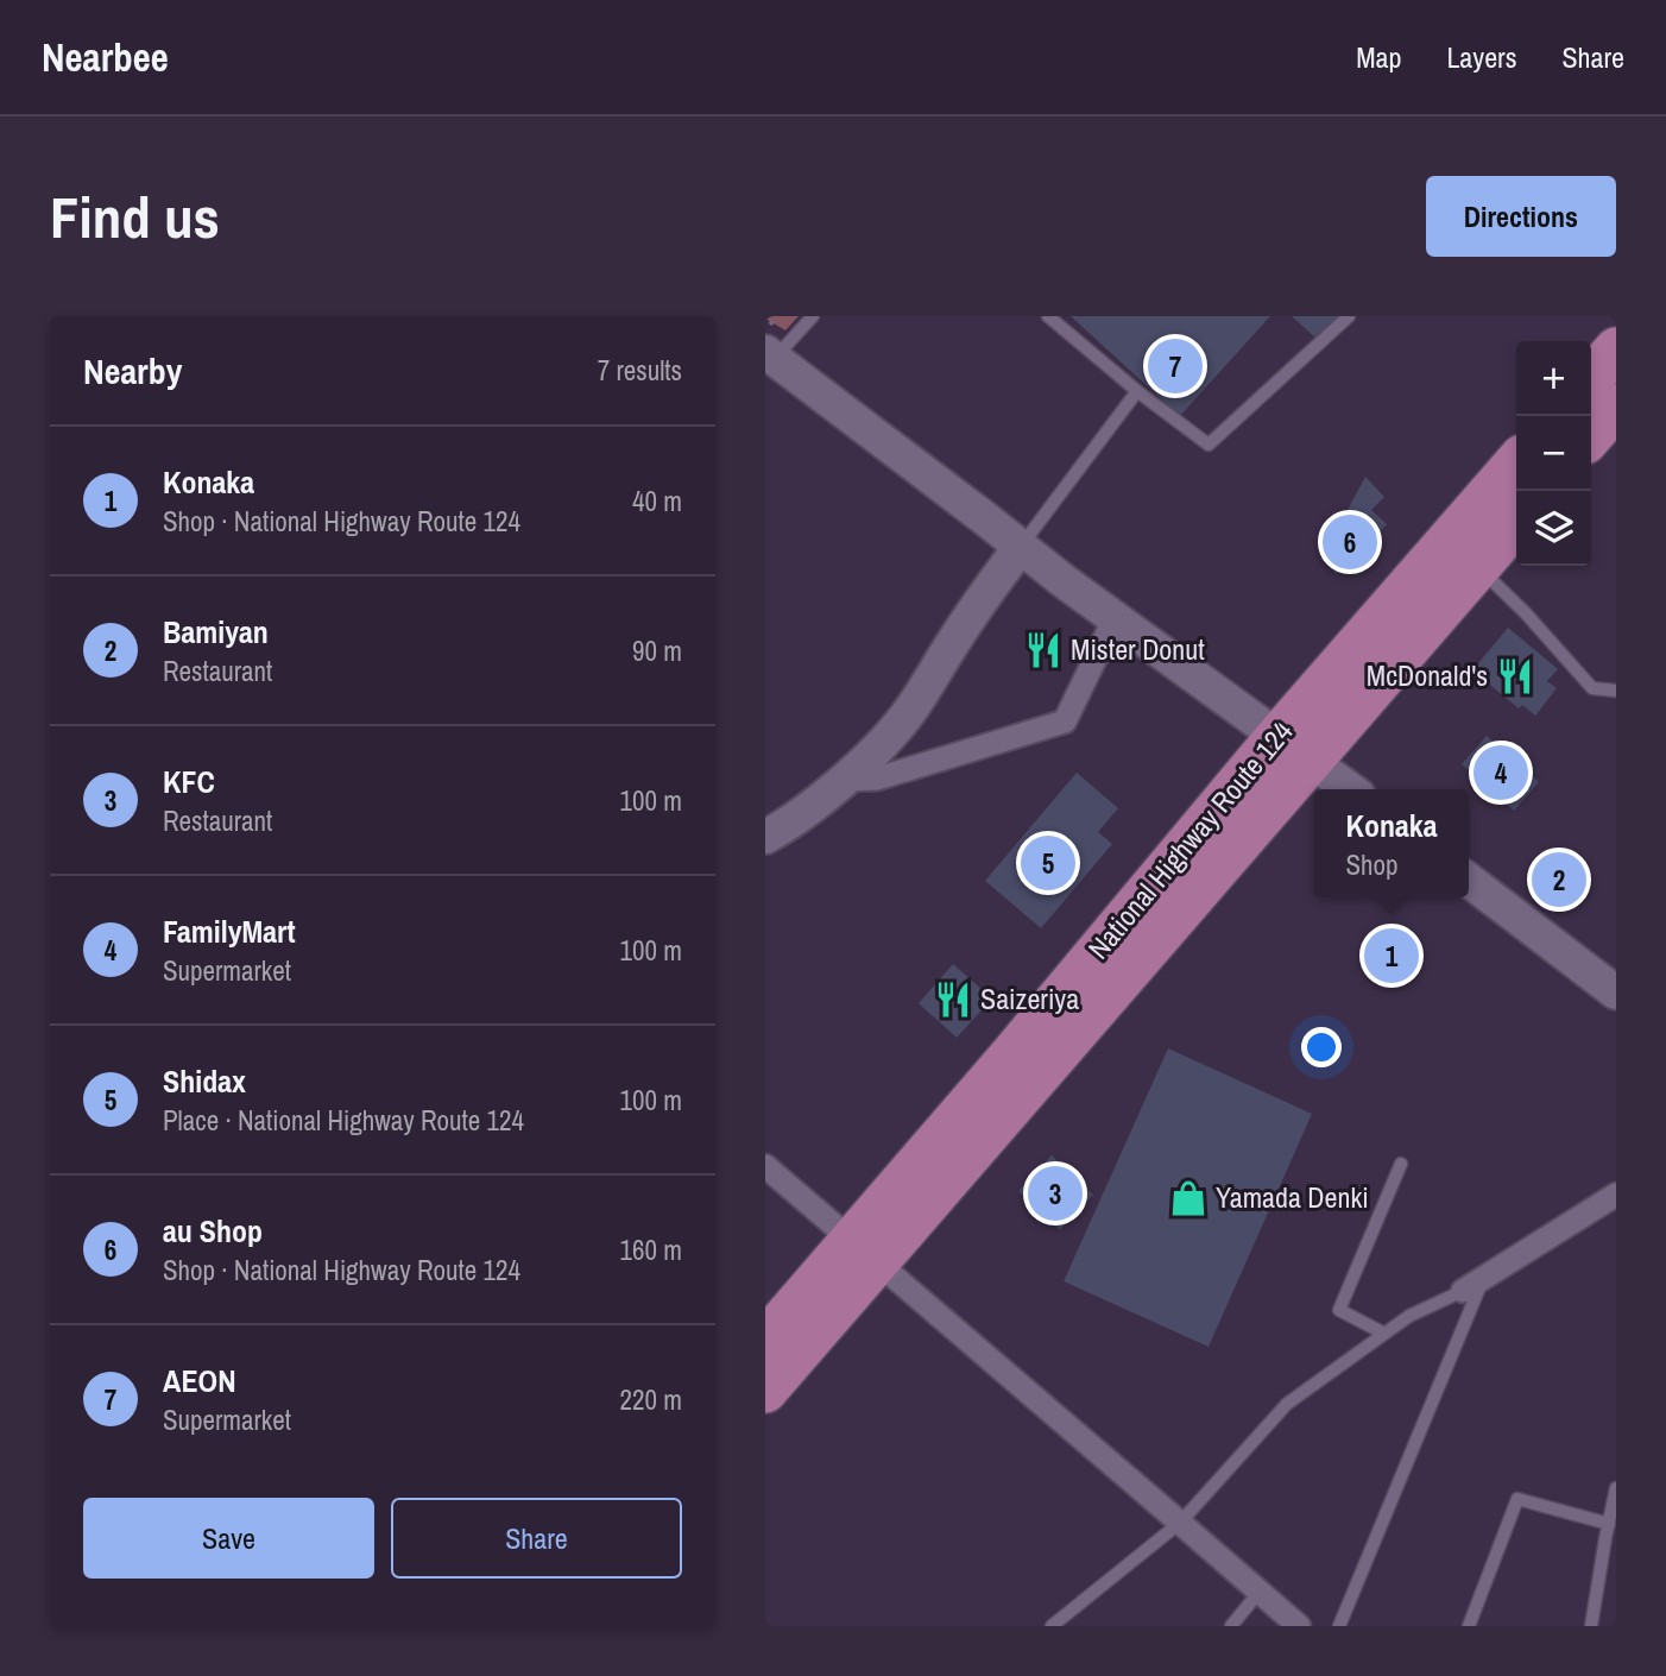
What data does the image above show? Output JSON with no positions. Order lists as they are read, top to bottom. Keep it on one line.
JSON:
{"streets":{"highway":["National Highway Route 124"]},"places":{"restaurant":["Mister Donut","McDonald's","Saizeriya"],"shop":["Yamada Denki"]},"page":{"header":"Nearbee","nav":["Map","Layers","Share"],"buttons":["Directions",["Save","Share"]],"title":"Find us","heading":["Nearby","7 results"],"pins":["7","6","4","5","2","1","3"],"map_buttons":["+","−"],"list":[{"mark":"1","name":"Konaka","note":"Shop · National Highway Route 124","value":"40 m"},{"mark":"2","name":"Bamiyan","note":"Restaurant","value":"90 m"},{"mark":"3","name":"KFC","note":"Restaurant","value":"100 m"},{"mark":"4","name":"FamilyMart","note":"Supermarket","value":"100 m"},{"mark":"5","name":"Shidax","note":"Place · National Highway Route 124","value":"100 m"},{"mark":"6","name":"au Shop","note":"Shop · National Highway Route 124","value":"160 m"},{"mark":"7","name":"AEON","note":"Supermarket","value":"220 m"}],"popup":["Konaka","Shop"]}}
